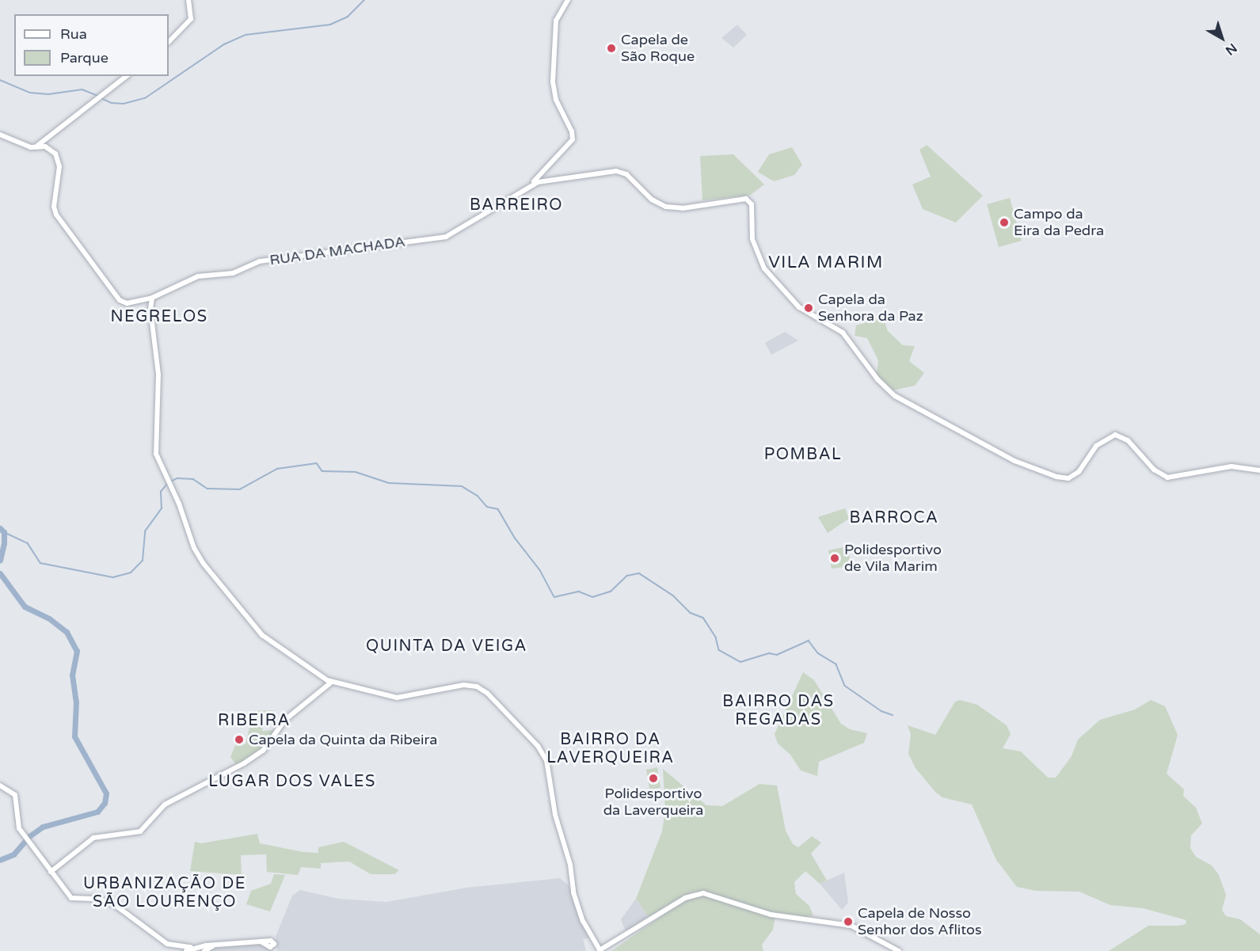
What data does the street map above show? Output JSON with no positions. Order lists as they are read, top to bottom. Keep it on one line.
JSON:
{"streets":{"street":["RUA DA MACHADA"]},"districts":["BARREIRO","VILA MARIM","NEGRELOS","POMBAL","BARROCA","QUINTA DA VEIGA","BAIRRO DAS REGADAS","RIBEIRA","BAIRRO DA LAVERQUEIRA","LUGAR DOS VALES","URBANIZAÇÃO DE SÃO LOURENÇO"],"places":["Capela de São Roque","Campo da Eira da Pedra","Capela da Senhora da Paz","Polidesportivo de Vila Marim","Capela da Quinta da Ribeira","Polidesportivo da Laverqueira","Capela de Nosso Senhor dos Aflitos"],"legend":["Rua","Parque"],"north":"bottom right"}
